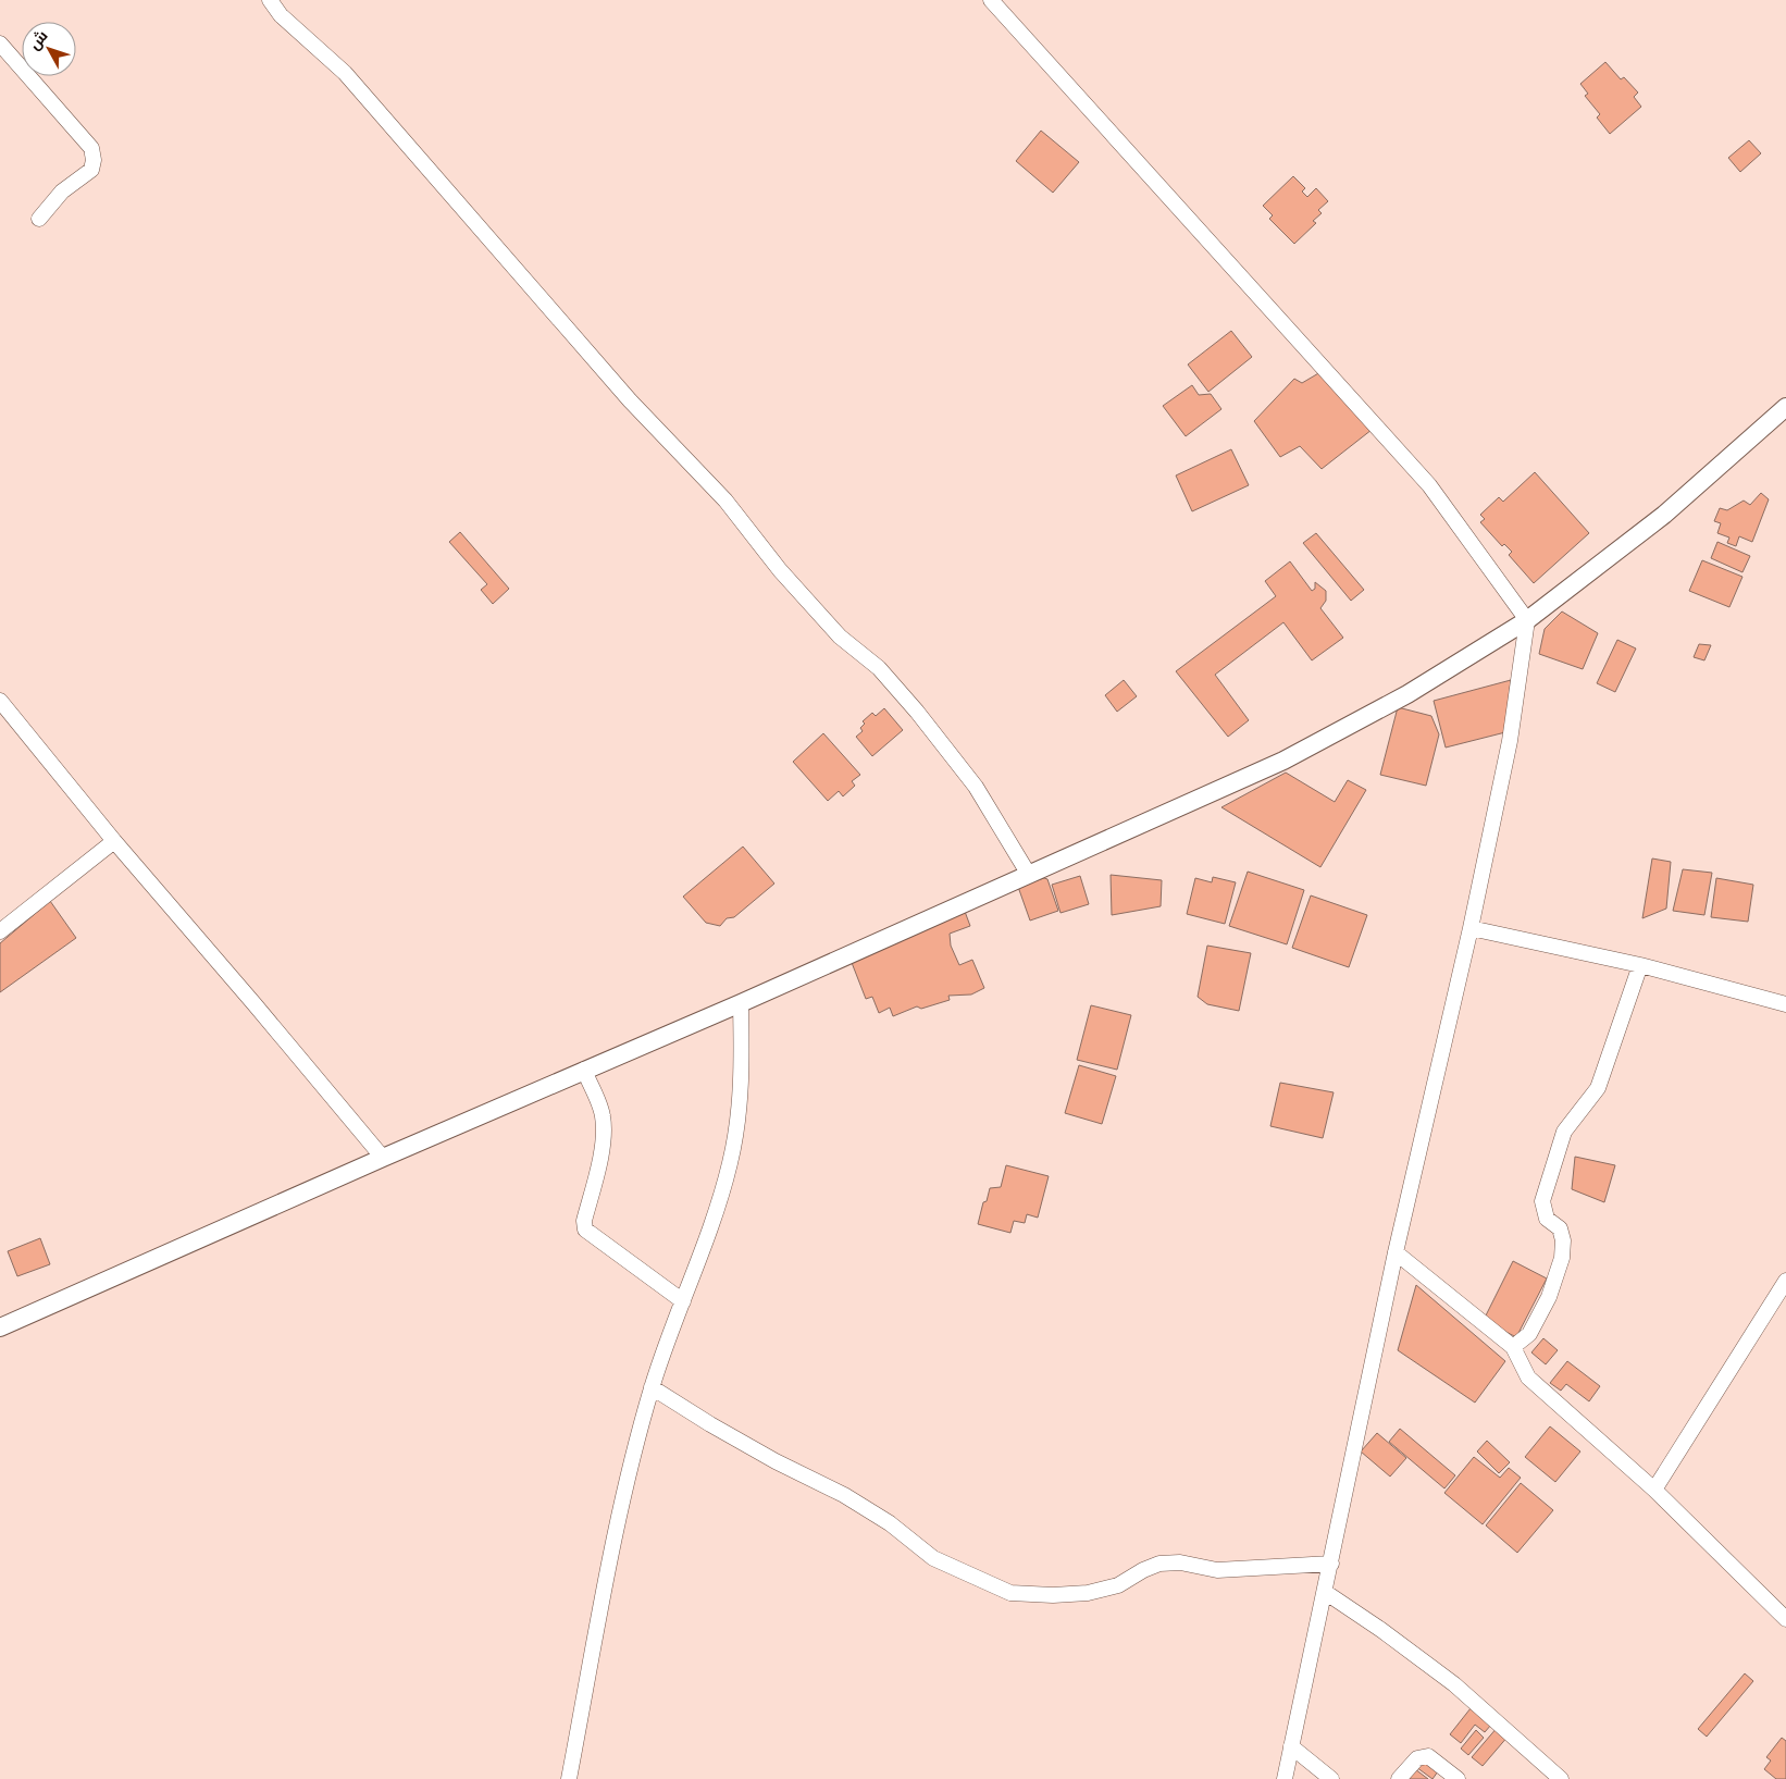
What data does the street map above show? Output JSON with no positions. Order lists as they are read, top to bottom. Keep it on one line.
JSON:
{"north":"top left"}
